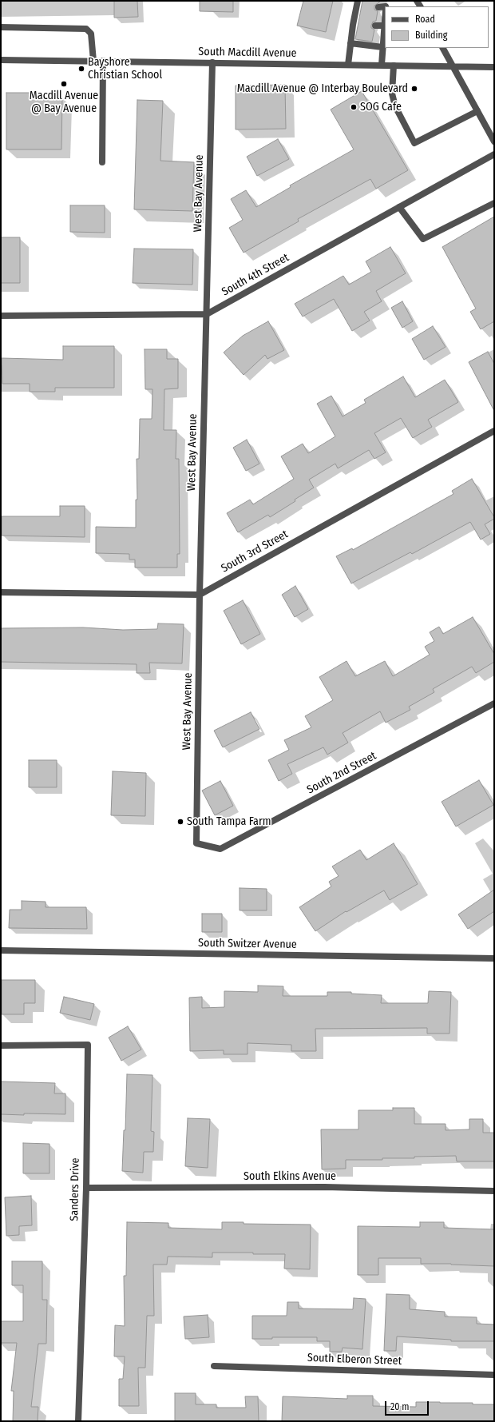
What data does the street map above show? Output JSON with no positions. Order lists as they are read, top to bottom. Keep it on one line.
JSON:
{"streets":{"street":["South Macdill Avenue","West Bay Avenue","South 4th Street","South 3rd Street","South 2nd Street","South Switzer Avenue","South Elkins Avenue","Sanders Drive","South Elberon Street"]},"crossings":[["South Macdill Avenue","West Bay Avenue"],["West Bay Avenue","South 4th Street"],["West Bay Avenue","South 3rd Street"],["West Bay Avenue","South 2nd Street"],["South Elkins Avenue","Sanders Drive"]],"places":["Bayshore Christian School","Macdill Avenue @ Bay Avenue","Macdill Avenue @ Interbay Boulevard","SOG Cafe","South Tampa Farm"],"legend":["Road","Building"],"scale_bar":"20 m"}
